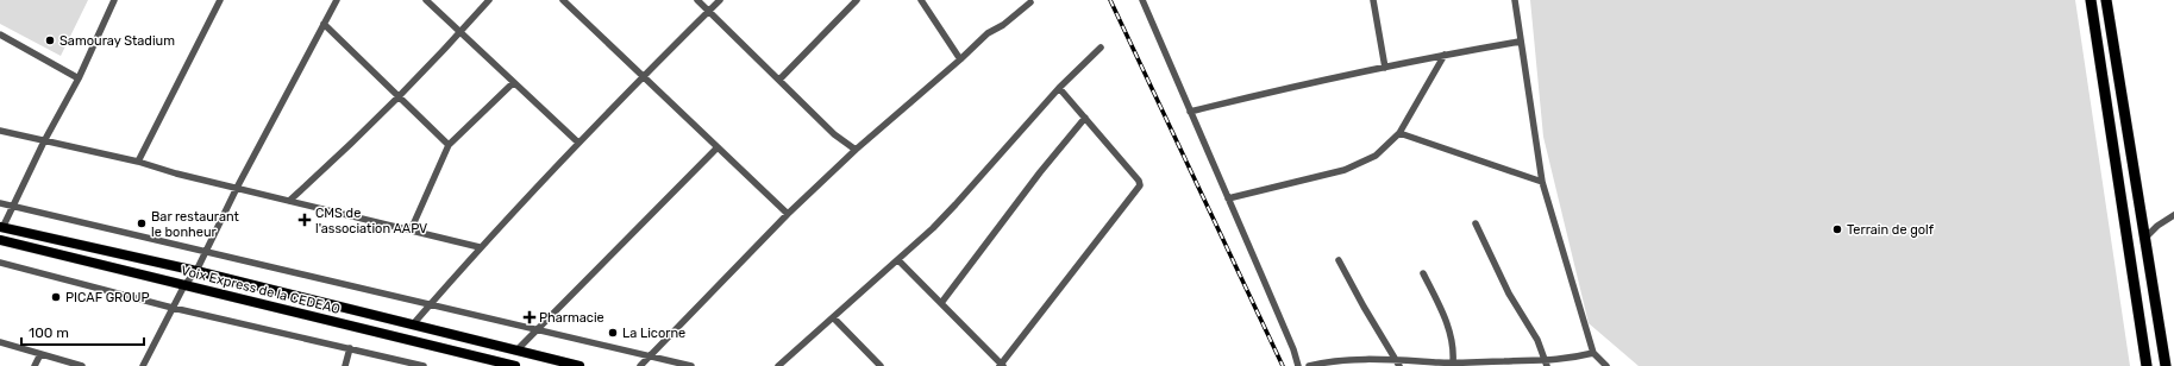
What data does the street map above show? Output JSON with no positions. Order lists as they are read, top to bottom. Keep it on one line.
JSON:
{"streets":{"main road":["Voix Express de la CEDEAO"]},"places":{"other":["Samouray Stadium","Bar restaurant le bonheur","Terrain de golf","PICAF GROUP","La Licorne"],"health":["CMS de l'association AAPV","Pharmacie"]},"scale_bar":"100 m"}
